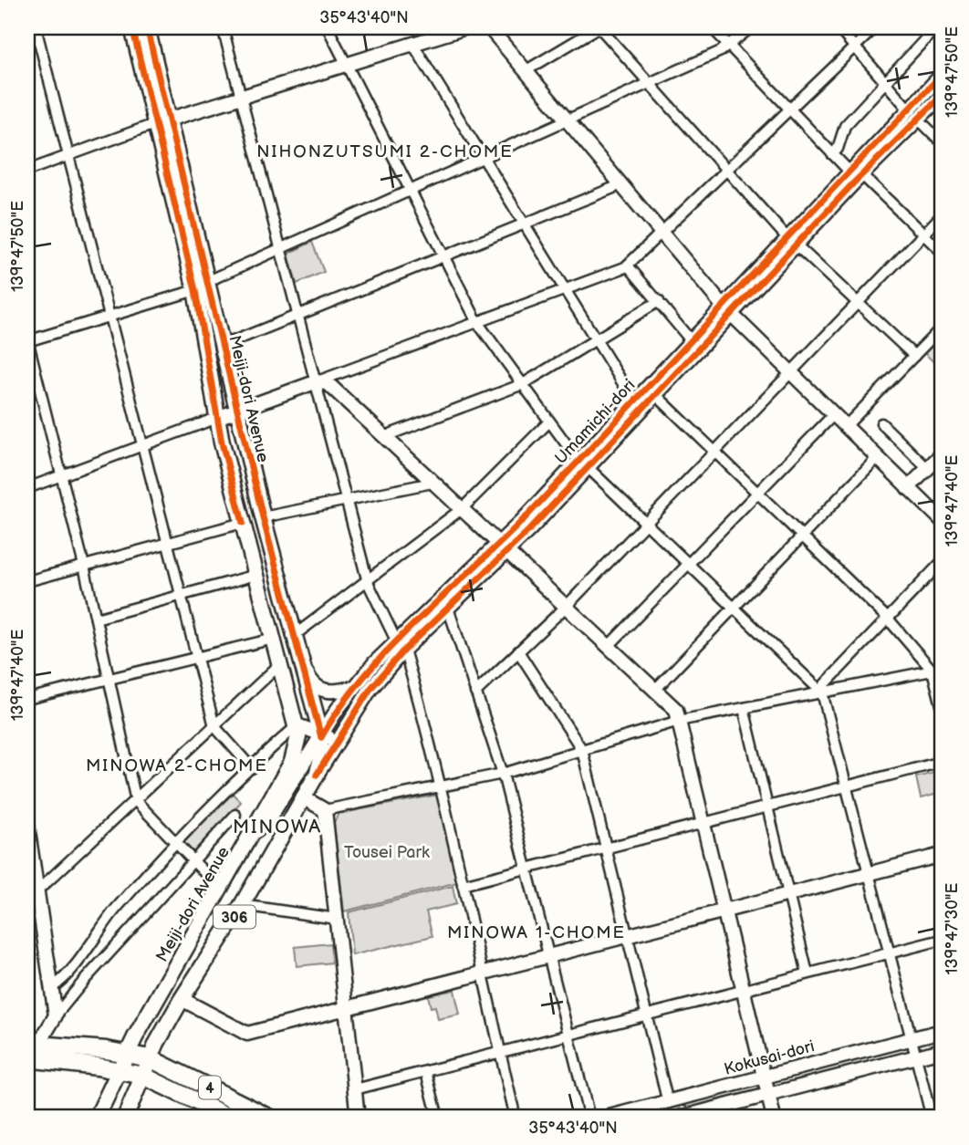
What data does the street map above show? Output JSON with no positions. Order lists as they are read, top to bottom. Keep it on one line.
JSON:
{"streets":{"highway":["4"],"main road":["Meiji-dori Avenue","306"],"street":["Umamichi-dori","Kokusai-dori"]},"crossings":[["Meiji-dori Avenue","Umamichi-dori"],["Meiji-dori Avenue","306"],["Meiji-dori Avenue","4"],["306","4"]],"districts":["NIHONZUTSUMI 2-CHOME","MINOWA 2-CHOME","MINOWA","MINOWA 1-CHOME"],"parks":["Tousei Park"],"coordinates":["35°43'40\"N","139°47'50\"E","139°47'40\"E","139°47'30\"E"]}
